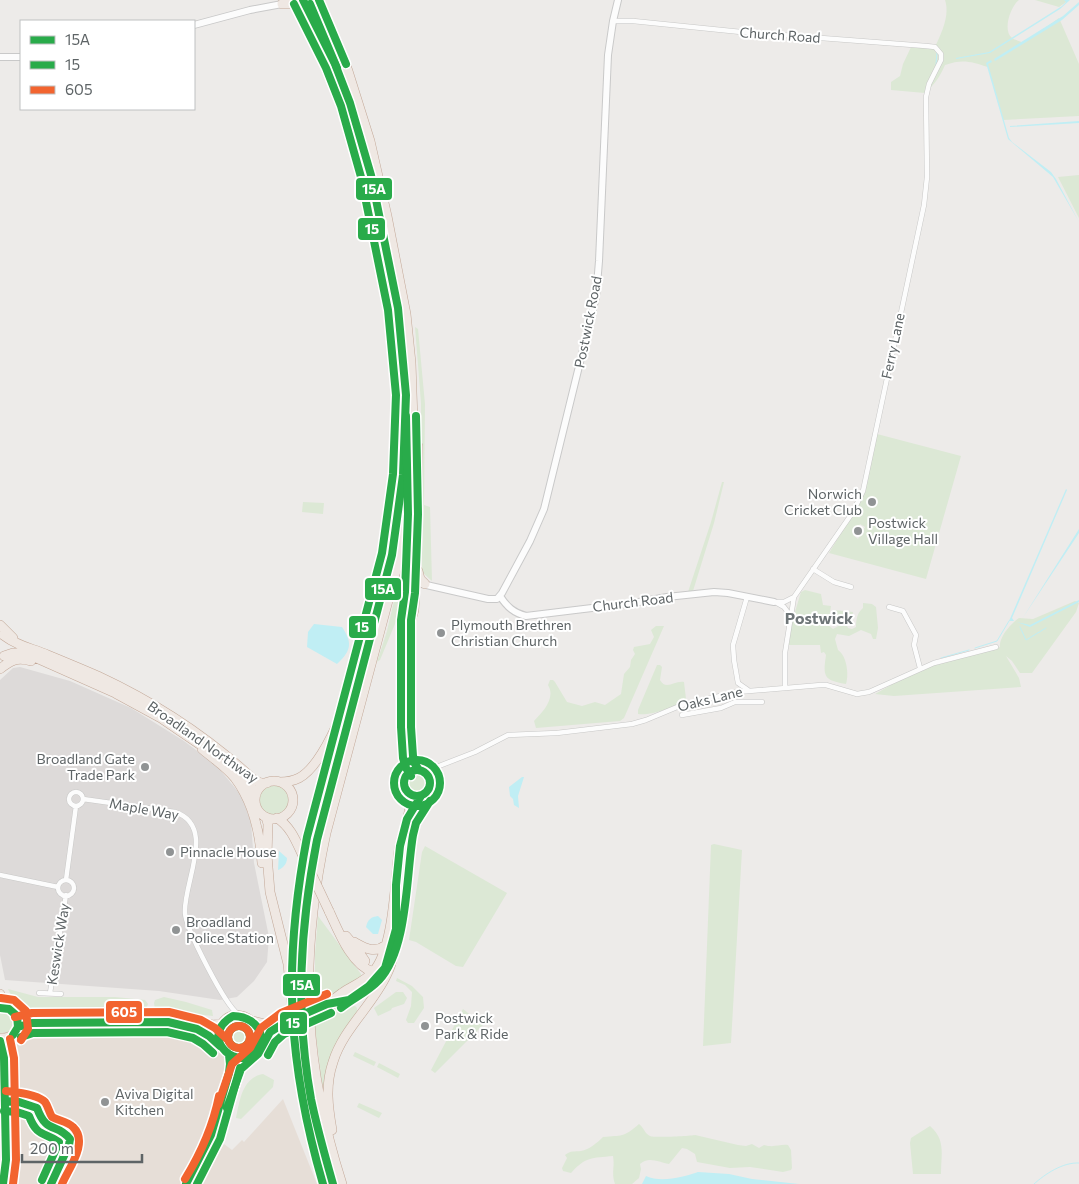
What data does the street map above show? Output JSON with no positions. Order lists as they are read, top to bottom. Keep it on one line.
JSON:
{"streets":{"highway":["Broadland Northway"],"street":["Church Road","Postwick Road","Ferry Lane","Oaks Lane","Maple Way","Keswick Way"]},"crossings":[["Church Road","Postwick Road"],["Church Road","Ferry Lane"]],"districts":["Postwick"],"places":["Norwich Cricket Club","Postwick Village Hall","Plymouth Brethren Christian Church","Broadland Gate Trade Park","Pinnacle House","Broadland Police Station","Postwick Park & Ride","Aviva Digital Kitchen"],"lines":["transit line 15A","transit line 15","transit line 605"],"legend":["15A","15","605"],"scale_bar":"200 m"}
